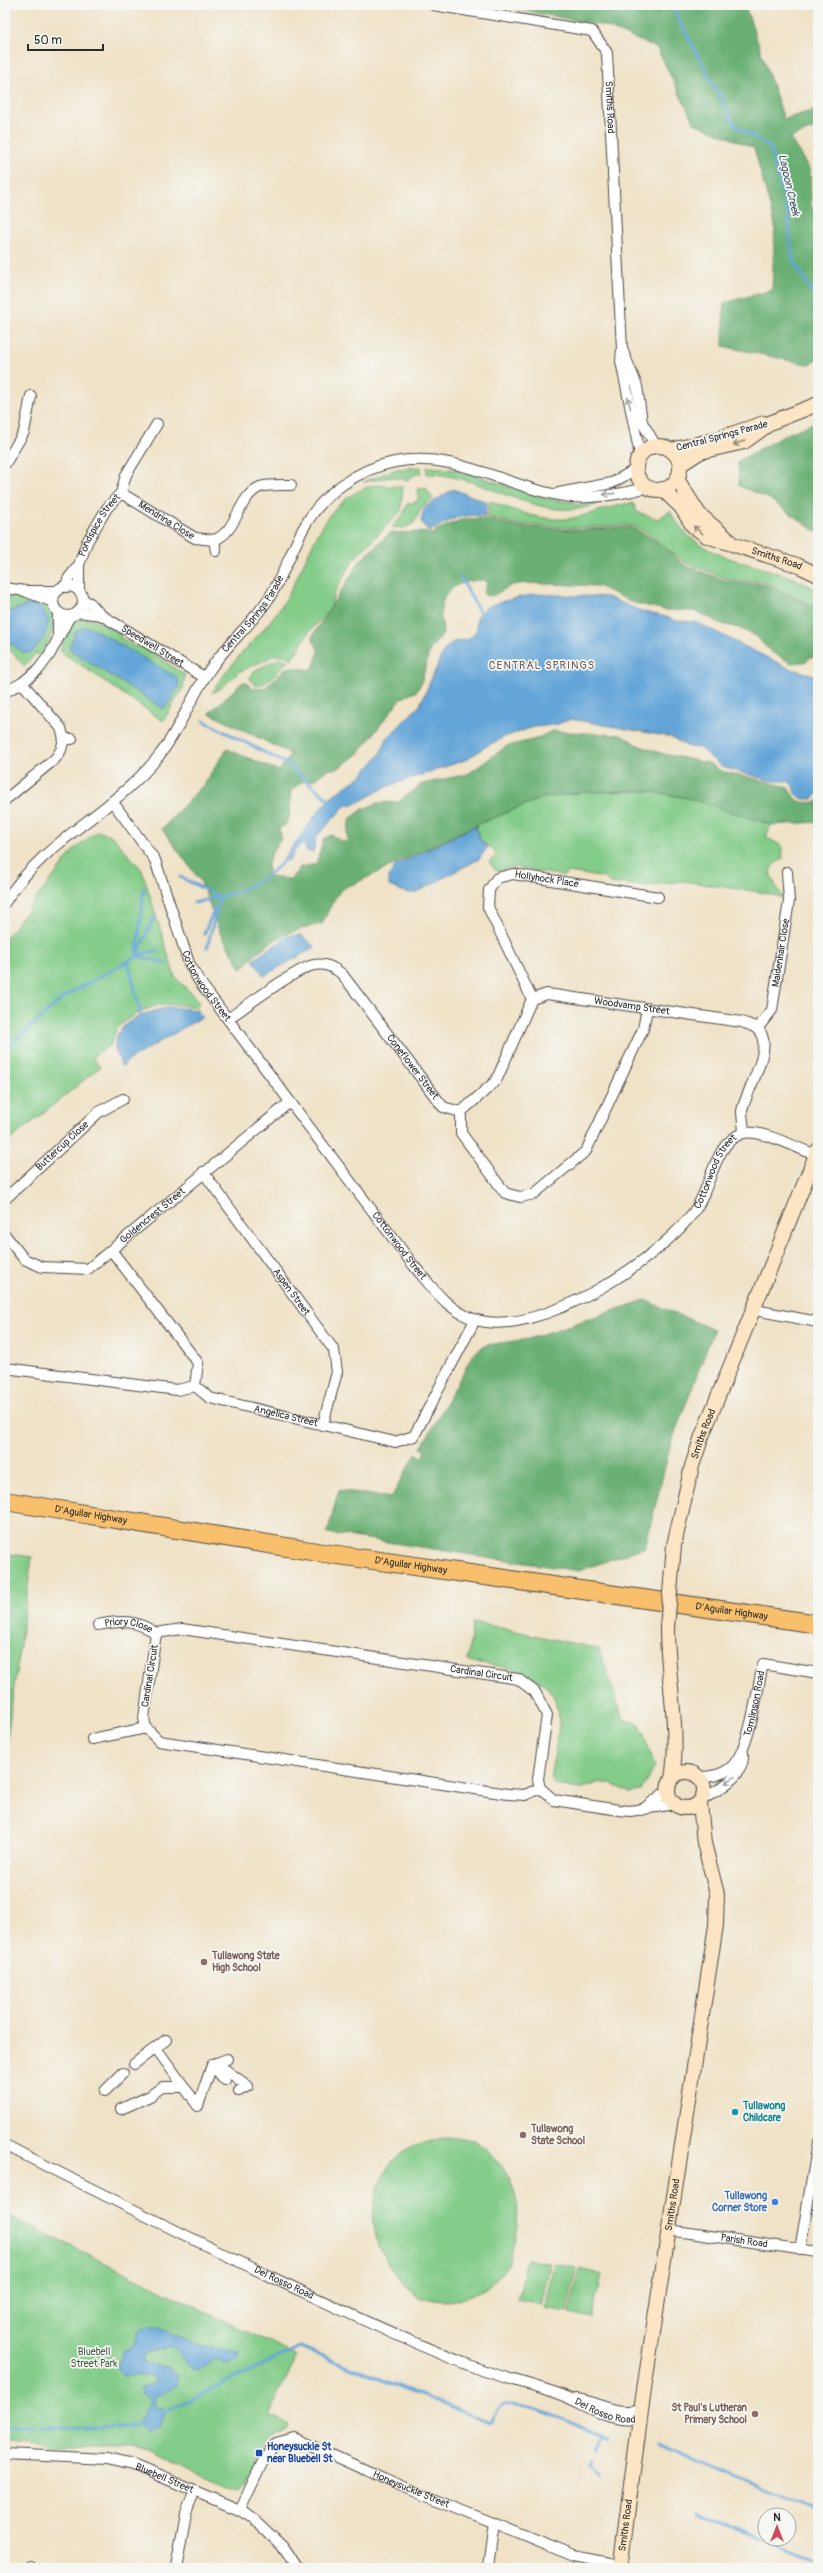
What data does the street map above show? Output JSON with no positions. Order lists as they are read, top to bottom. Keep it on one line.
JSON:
{"streets":{"highway":["D'Aguilar Highway"],"main road":["Smiths Road","Central Springs Parade"],"street":["Mendrina Close","Pondspice Street","Speedwell Street","Hollyhock Place","Maidenhair Close","Cottonwood Street","Woodvamp Street","Coneflower Street","Buttercup Close","Goldencrest Street","Aspen Street","Angelica Street","Priory Close","Cardinal Circuit","Tomlinson Road","Parish Road","Del Rosso Road","Bluebell Street","Honeysuckle Street"]},"crossings":[["Smiths Road","Central Springs Parade"],["Smiths Road","Cottonwood Street"],["Smiths Road","Tomlinson Road"],["Smiths Road","Parish Road"],["Smiths Road","Del Rosso Road"],["Smiths Road","Honeysuckle Street"],["Central Springs Parade","Speedwell Street"],["Central Springs Parade","Cottonwood Street"],["Mendrina Close","Pondspice Street"],["Pondspice Street","Speedwell Street"],["Hollyhock Place","Woodvamp Street"],["Maidenhair Close","Woodvamp Street"],["Cottonwood Street","Coneflower Street"],["Cottonwood Street","Goldencrest Street"],["Cottonwood Street","Angelica Street"],["Goldencrest Street","Aspen Street"],["Aspen Street","Angelica Street"],["Priory Close","Cardinal Circuit"],["Bluebell Street","Honeysuckle Street"]],"districts":["CENTRAL SPRINGS"],"water":["Lagoon Creek"],"parks":["Bluebell Street Park"],"places":{"other":["Tullawong State High School","Tullawong Childcare","Tullawong State School","Tullawong Corner Store","St Paul's Lutheran Primary School"],"transit":["Honeysuckle St near Bluebell St"]},"scale_bar":"50 m","north":"top"}
